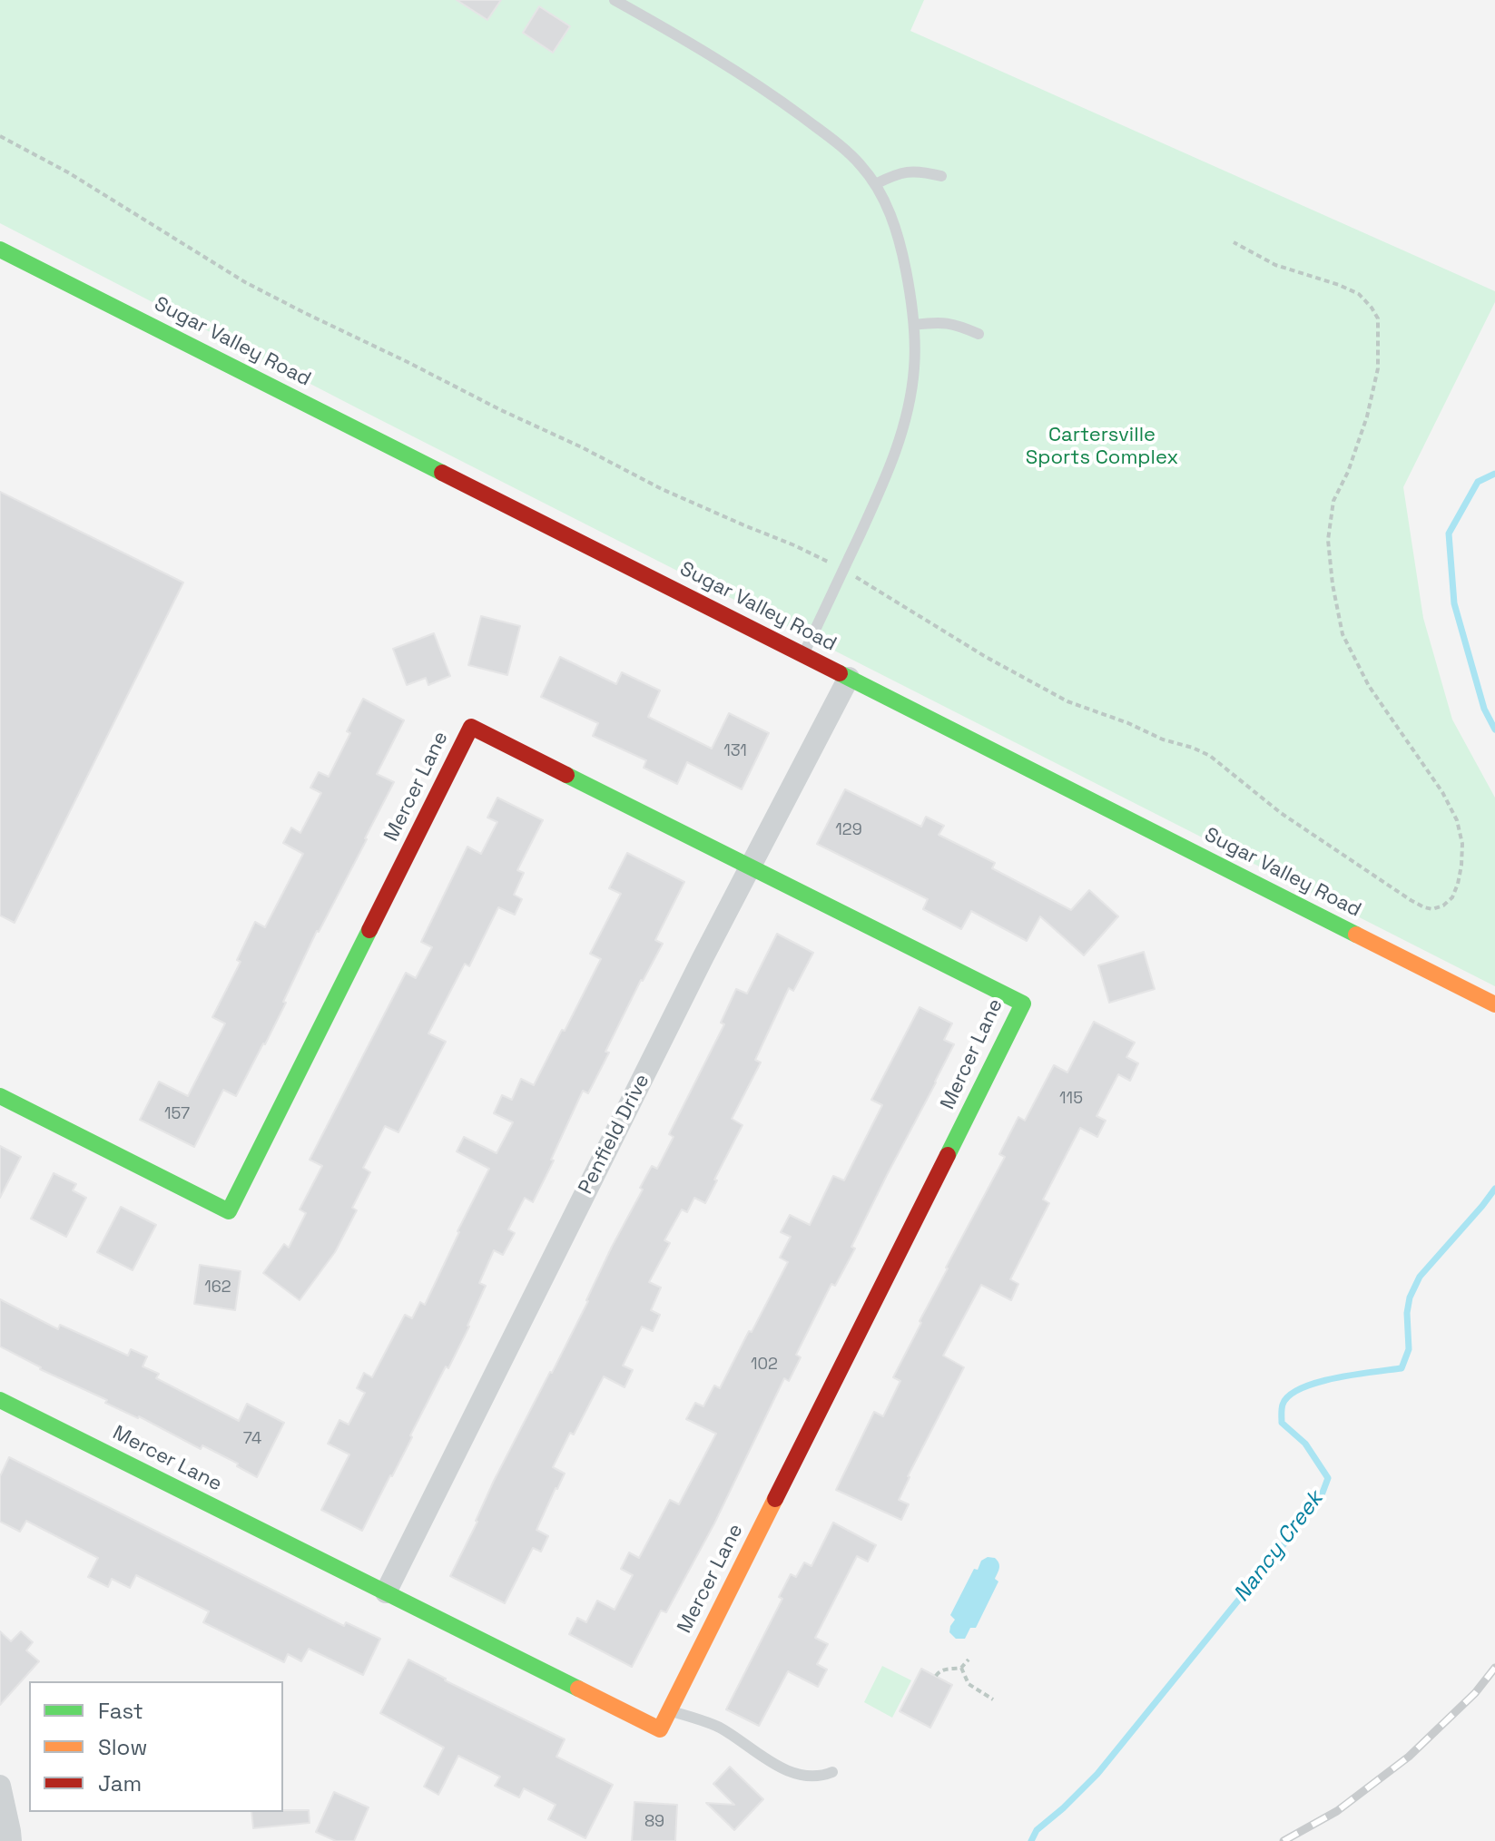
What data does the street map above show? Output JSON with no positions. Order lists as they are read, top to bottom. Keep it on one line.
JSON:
{"streets":{"street":["Sugar Valley Road","Mercer Lane","Penfield Drive"]},"crossings":[["Sugar Valley Road","Penfield Drive"],["Mercer Lane","Penfield Drive"]],"water":["Nancy Creek"],"parks":["Cartersville Sports Complex"],"house_numbers":["131","129","115","157","162","102","74","89"],"legend":["Fast","Slow","Jam"]}
